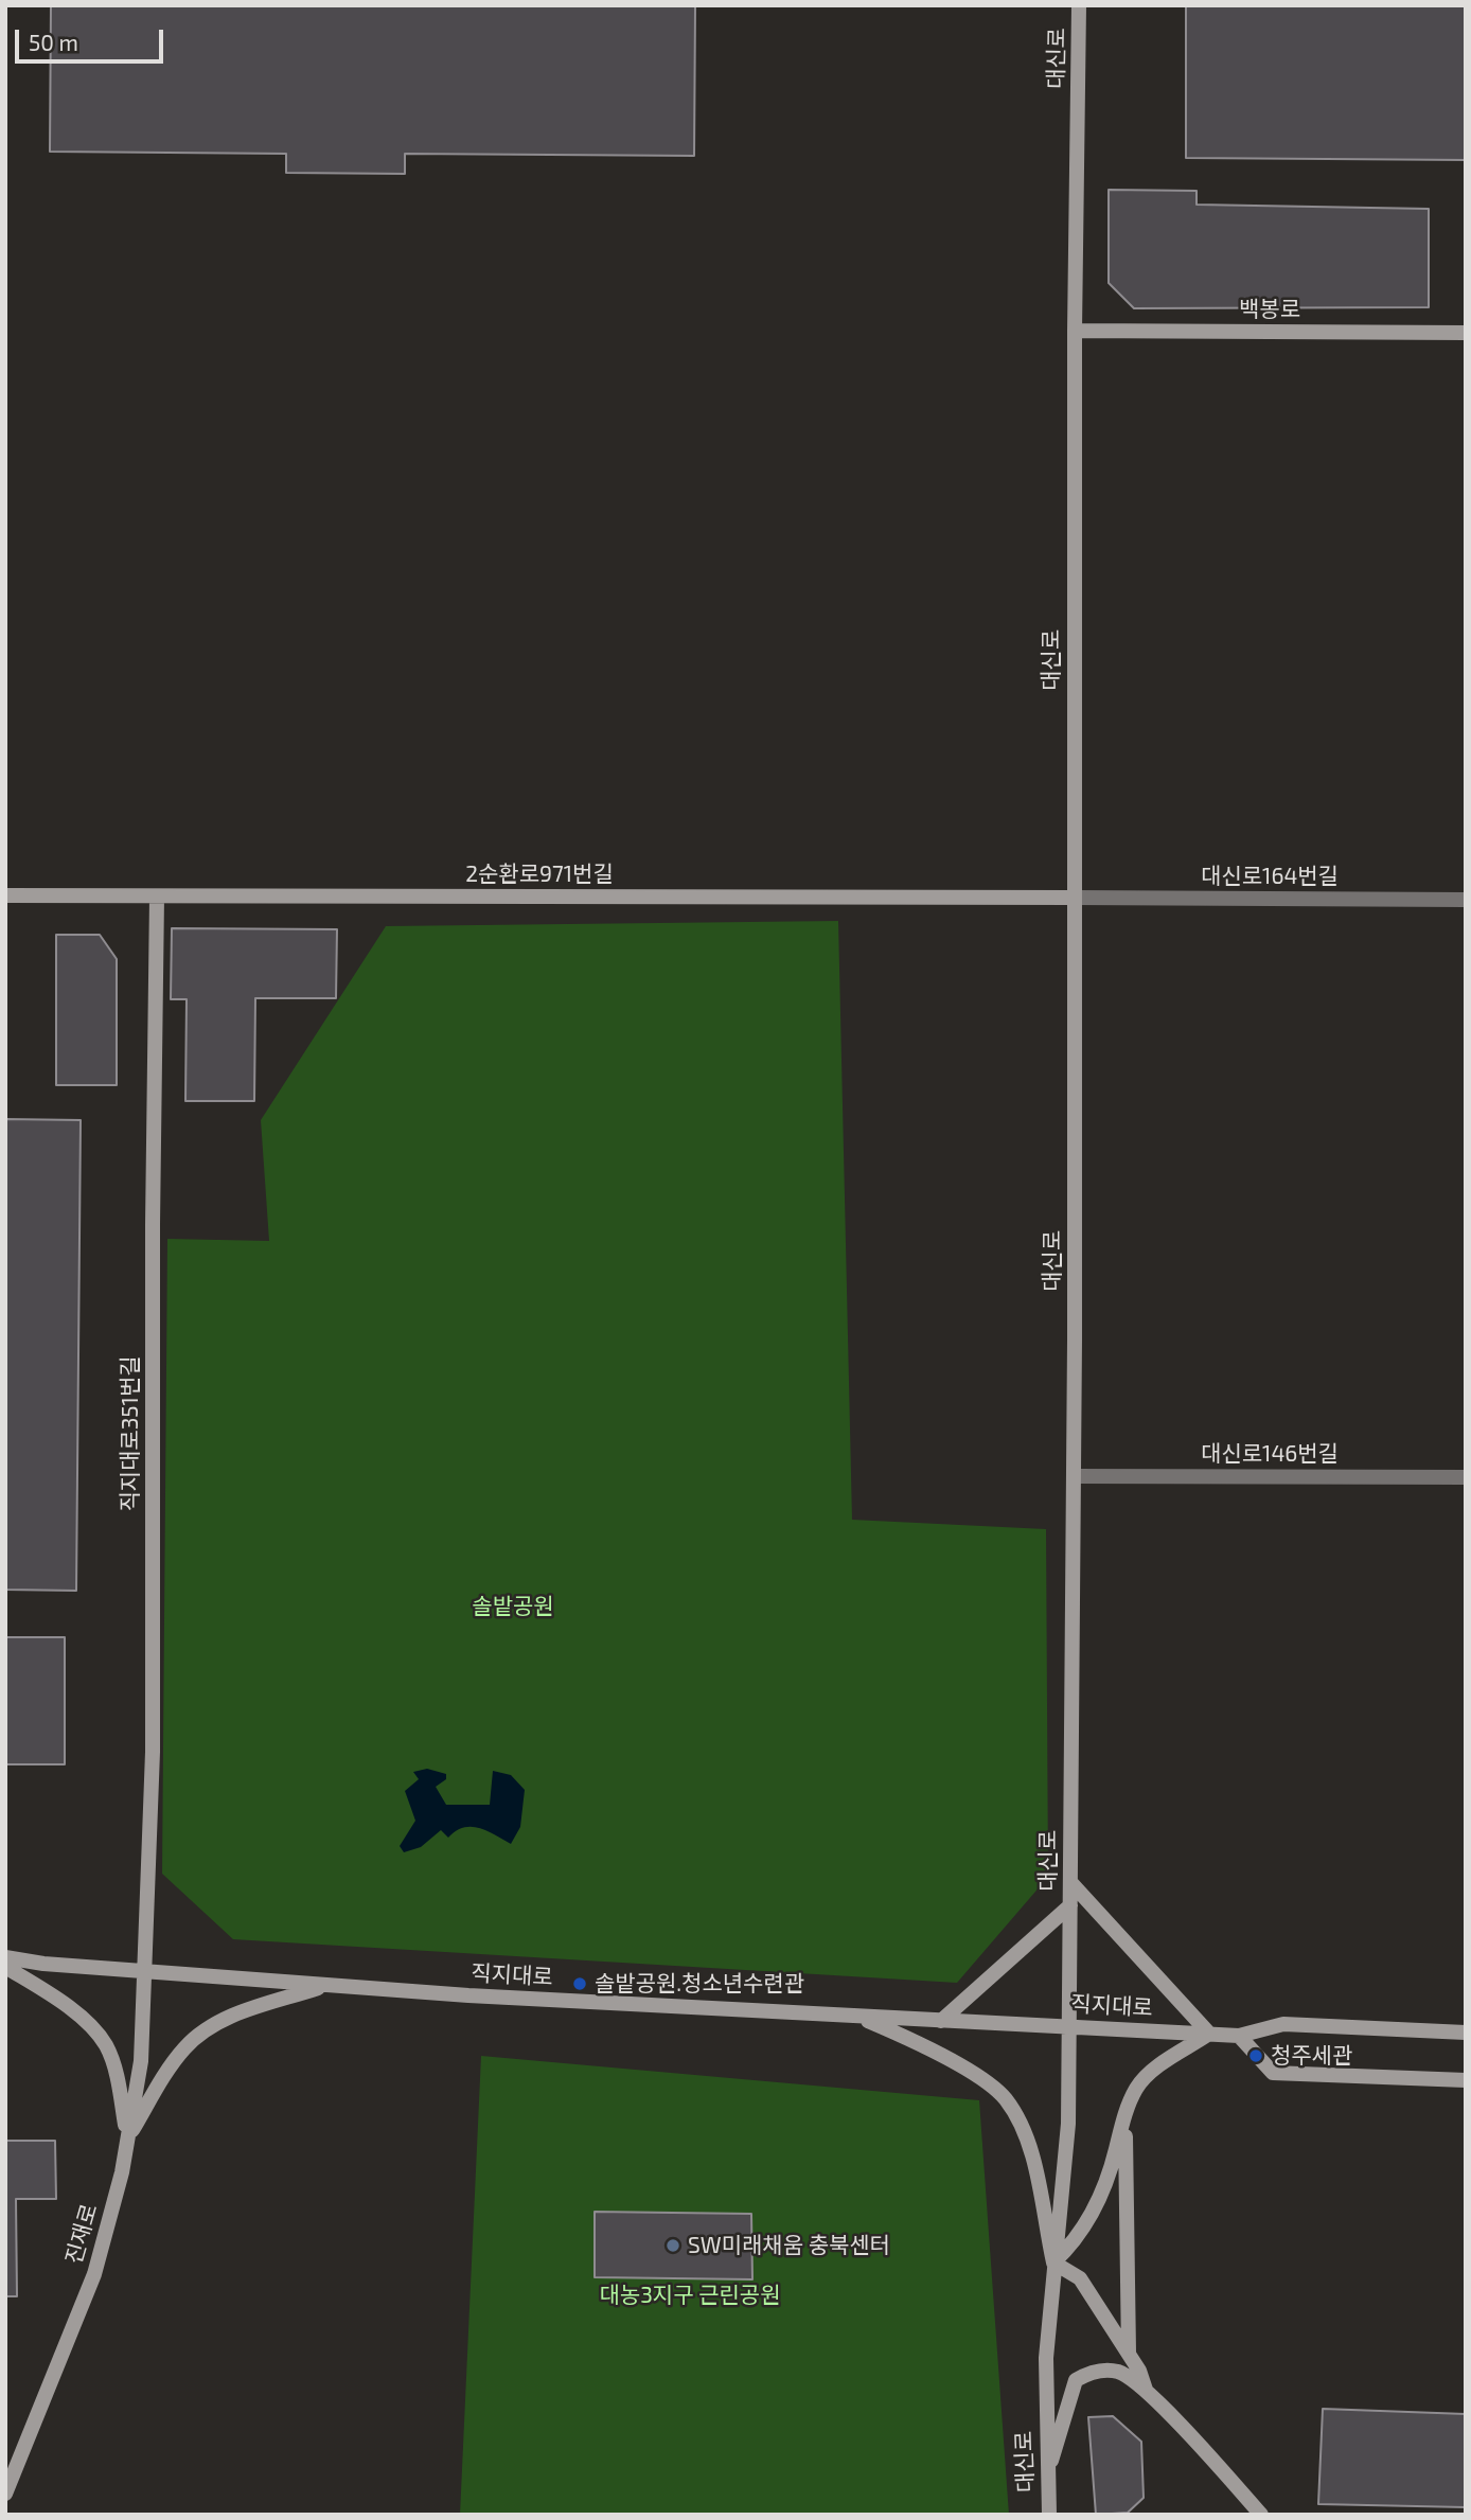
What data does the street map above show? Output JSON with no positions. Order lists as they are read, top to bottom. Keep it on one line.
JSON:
{"streets":{"street":["대신로","백봉로","2순환로971번길","대신로164번길","직지대로351번길","대신로146번길","직지대로","진재로"]},"crossings":[["대신로","백봉로"],["대신로","2순환로971번길"],["대신로","대신로164번길"],["대신로","대신로146번길"],["대신로","직지대로"],["2순환로971번길","대신로164번길"],["2순환로971번길","직지대로351번길"],["직지대로351번길","직지대로"],["직지대로351번길","진재로"],["직지대로","진재로"]],"parks":["솔밭공원","대농3지구 근린공원"],"places":["솔밭공원.청소년수련관","청주세관","SW미래채움 충북센터"],"scale_bar":"50 m"}
